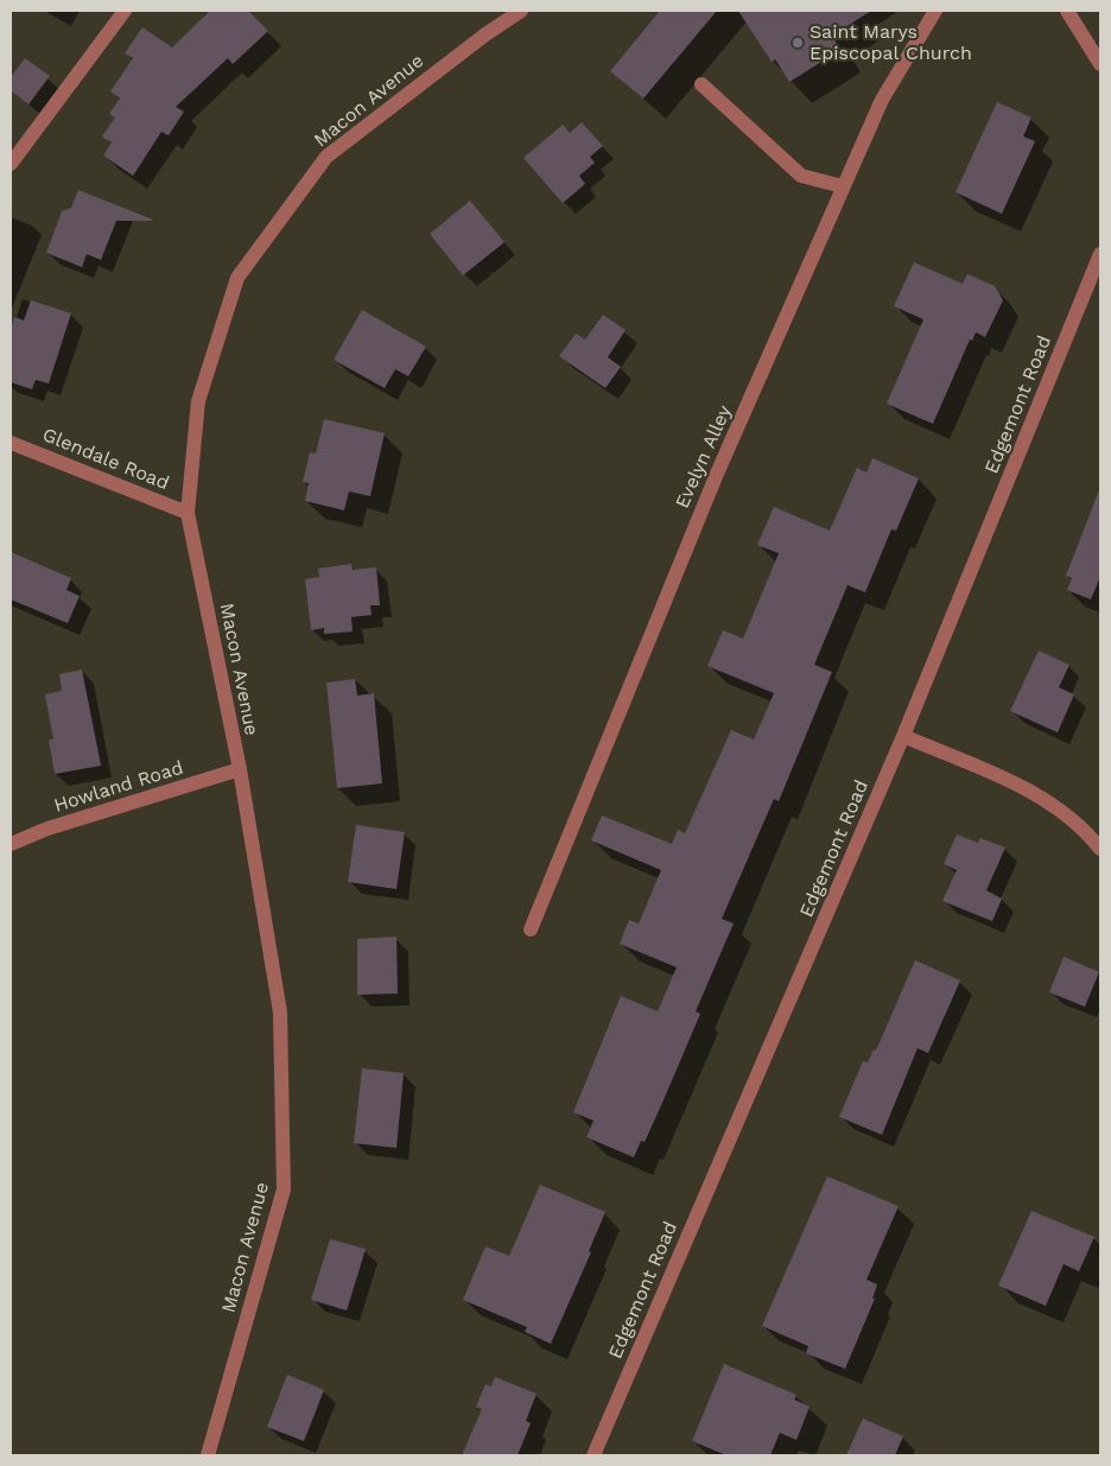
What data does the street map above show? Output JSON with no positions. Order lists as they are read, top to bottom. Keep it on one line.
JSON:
{"streets":{"street":["Macon Avenue","Edgemont Road","Evelyn Alley","Glendale Road","Howland Road"]},"crossings":[["Macon Avenue","Glendale Road"],["Macon Avenue","Howland Road"]],"places":["Saint Marys Episcopal Church"]}
